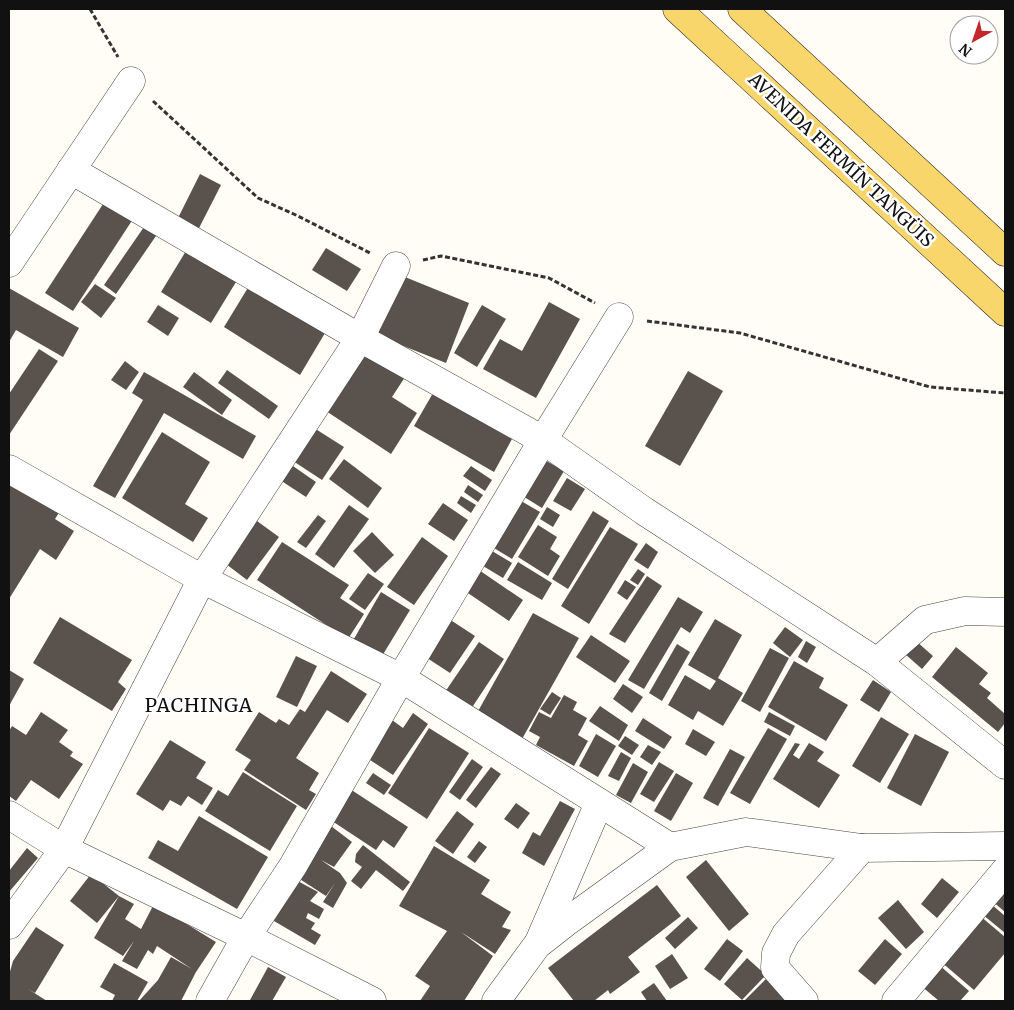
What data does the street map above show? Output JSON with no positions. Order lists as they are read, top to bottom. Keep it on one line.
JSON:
{"streets":{"main road":["AVENIDA FERMÍN TANGÜIS"]},"districts":["PACHINGA"],"north":"bottom left"}
